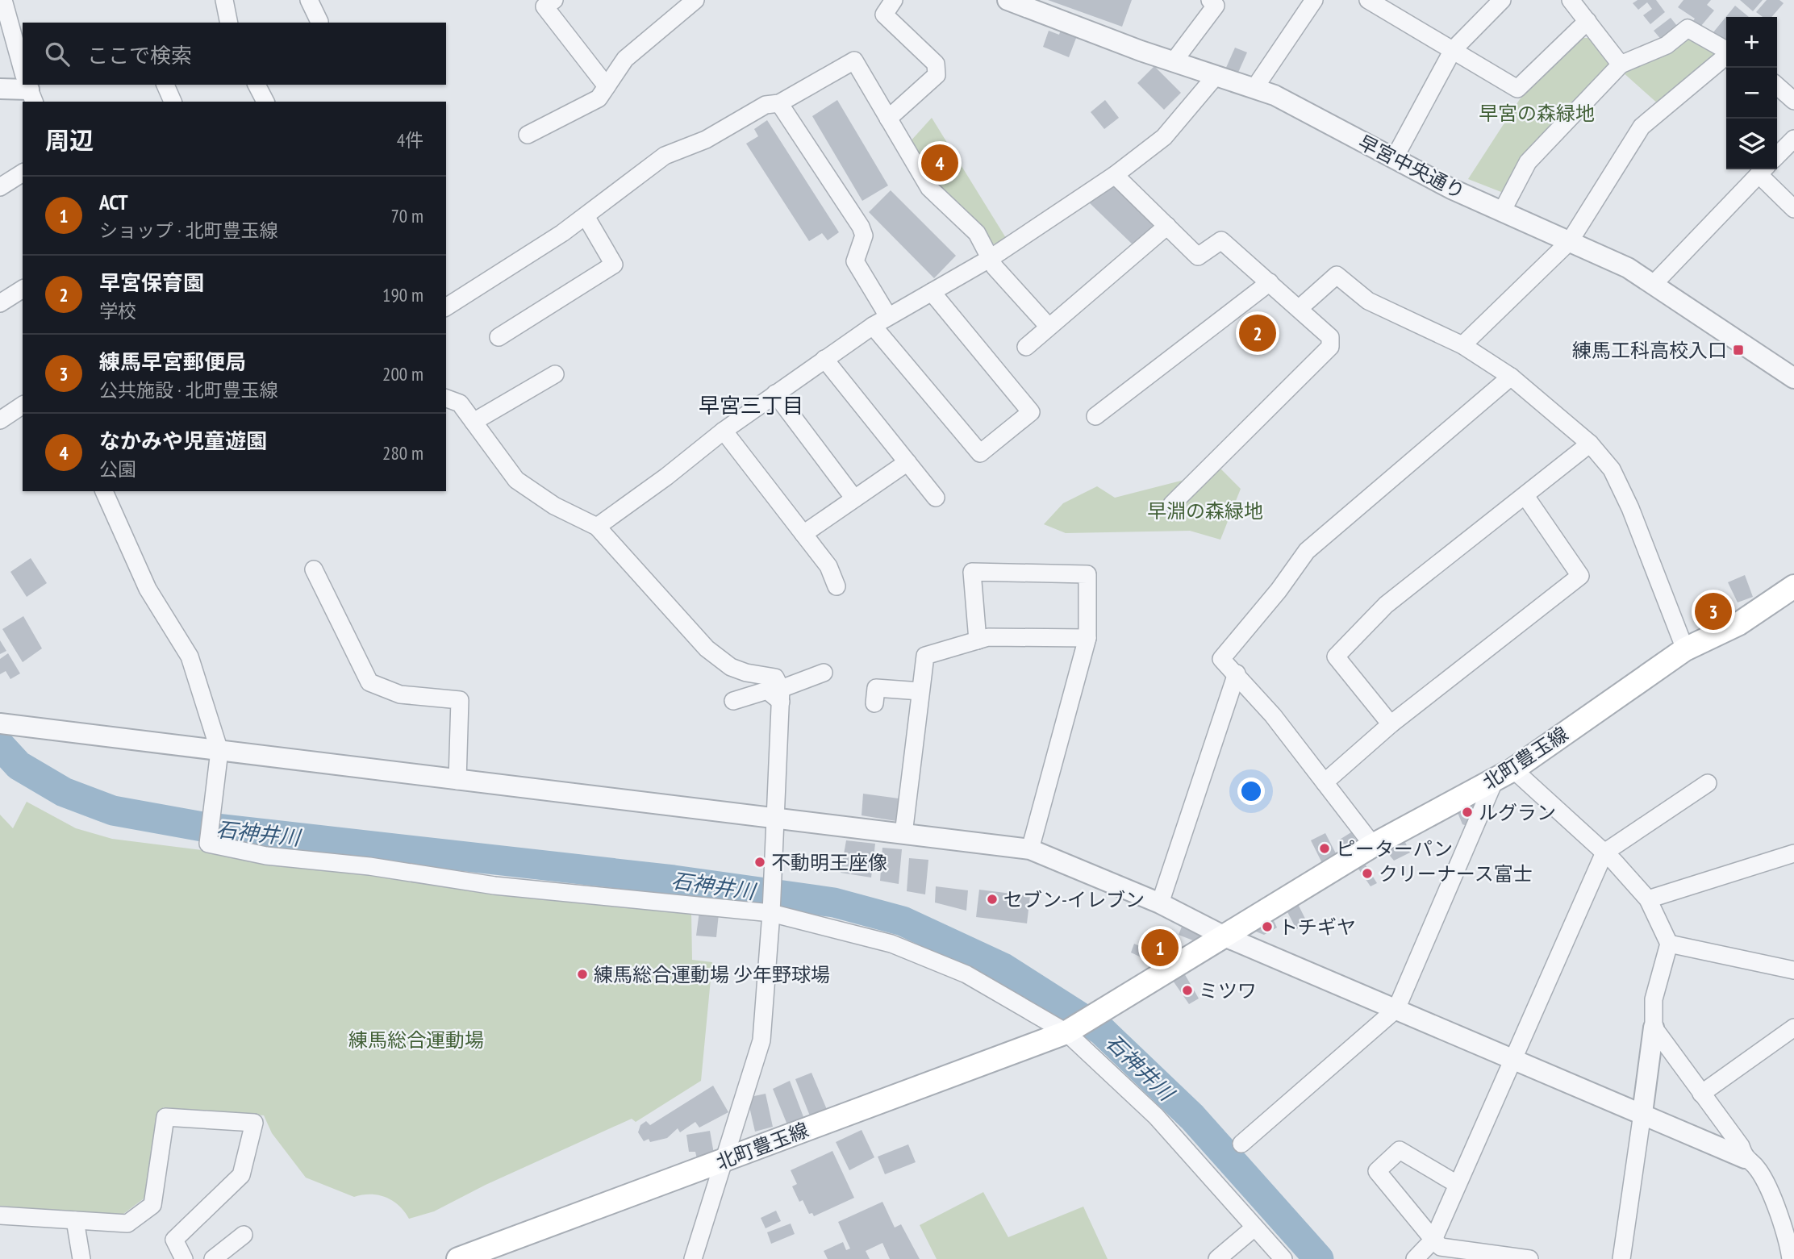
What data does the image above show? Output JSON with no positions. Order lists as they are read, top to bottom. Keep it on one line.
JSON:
{"streets":{"main road":["北町豊玉線"],"street":["早宮中央通り"]},"districts":["早宮三丁目"],"water":["石神井川"],"parks":["早宮の森緑地","早淵の森緑地","練馬総合運動場"],"places":{"transit":["練馬工科高校入口"],"other":["ルグラン","ピーターパン","不動明王座像","クリーナース富士","セブン-イレブン","トチギヤ","練馬総合運動場 少年野球場","ミツワ"]},"page":{"map_buttons":["+","−"],"search":"ここで検索","heading":["周辺","4件"],"pins":["4","2","3","1"],"list":[{"mark":"1","name":"ACT","note":"ショップ · 北町豊玉線","value":"70 m"},{"mark":"2","name":"早宮保育園","note":"学校","value":"190 m"},{"mark":"3","name":"練馬早宮郵便局","note":"公共施設 · 北町豊玉線","value":"200 m"},{"mark":"4","name":"なかみや児童遊園","note":"公園","value":"280 m"}]}}
